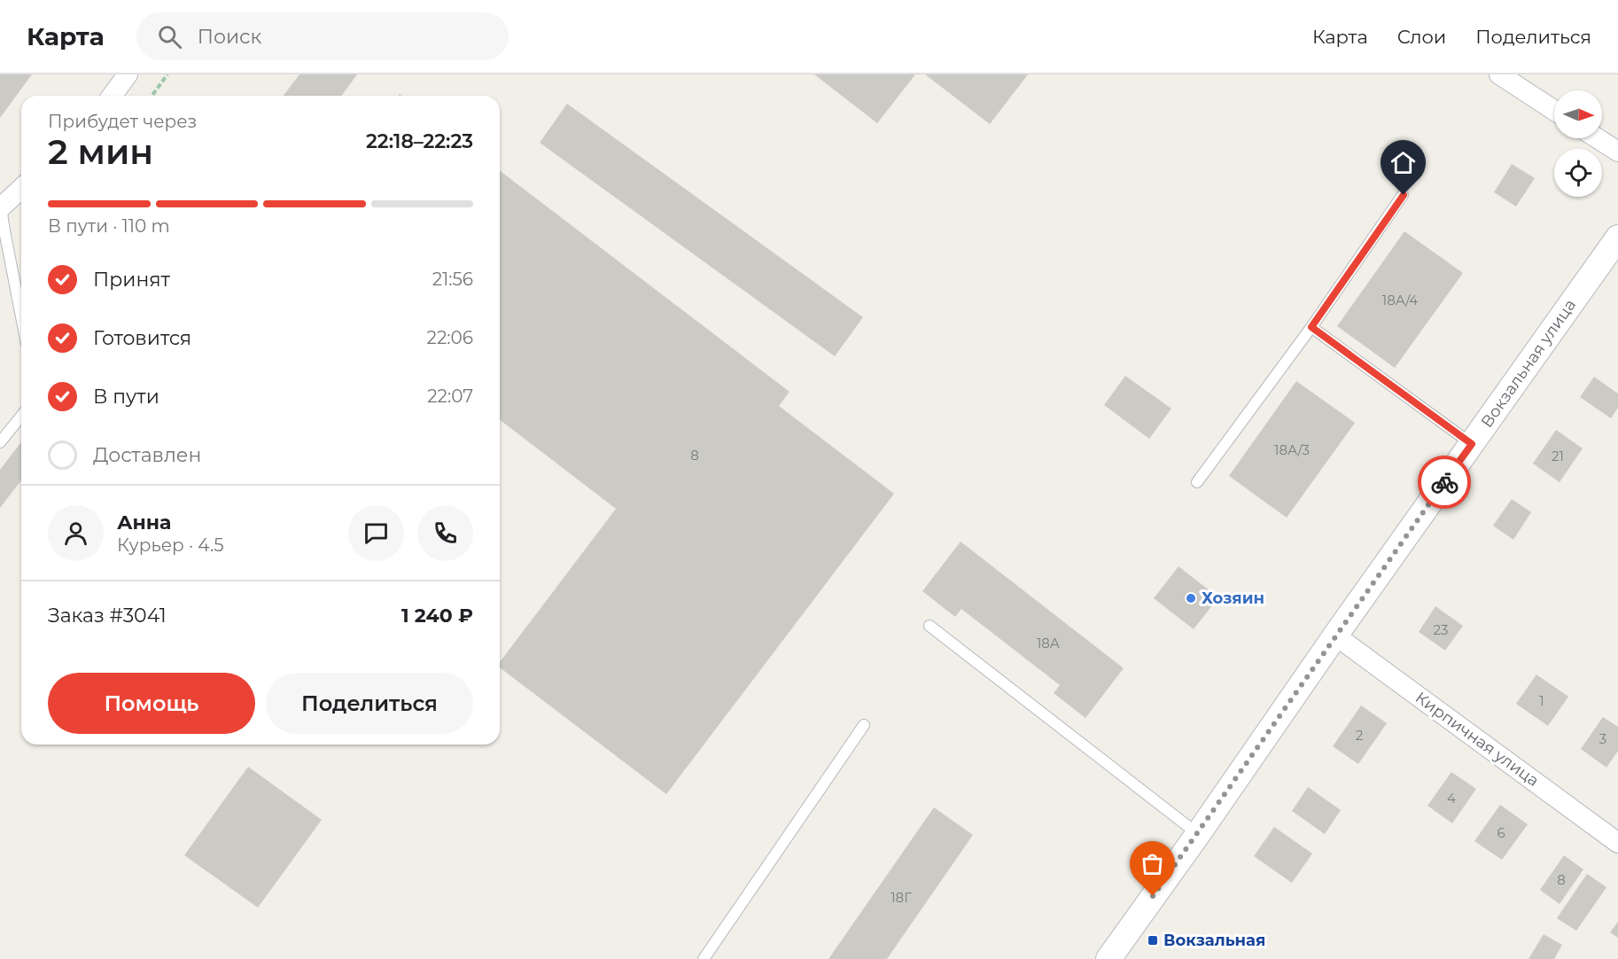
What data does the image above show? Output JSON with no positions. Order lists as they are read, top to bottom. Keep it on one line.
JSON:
{"streets":{"street":["Вокзальная улица","Кирпичная улица"]},"crossings":[["Вокзальная улица","Кирпичная улица"]],"places":{"other":["Хозяин"],"transit":["Вокзальная"]},"house_numbers":["18А/4","18А/3","8","21","23","18А","1","2","3","4","6","8","18Г"],"north":"right","page":{"header":"Карта","search":"Поиск","nav":["Карта","Слои","Поделиться"],"heading":["2 мин","Прибудет через","22:18–22:23"],"panel":["Анна","Курьер · 4.5","Заказ #3041","1 240 ₽"],"bar":"В пути · 110 m","list":[["Принят","21:56"],["Готовится","22:06"],["В пути","22:07"],"Доставлен"],"buttons":["Помощь","Поделиться"]}}
